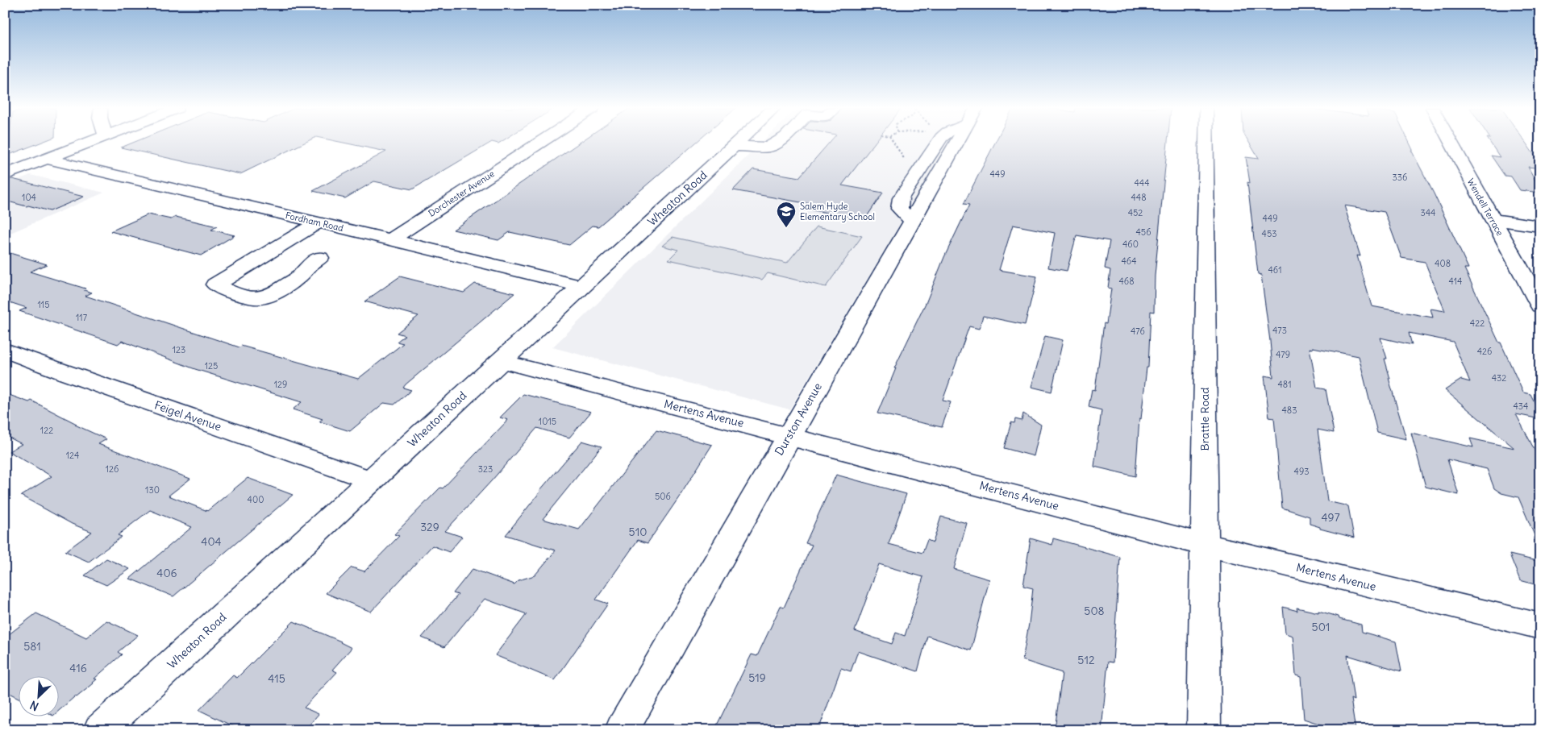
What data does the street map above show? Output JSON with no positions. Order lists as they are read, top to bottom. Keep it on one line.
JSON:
{"streets":{"street":["Dorchester Avenue","Wheaton Road","Wendell Terrace","Fordham Road","Mertens Avenue","Feigel Avenue","Durston Avenue","Brattle Road"]},"crossings":[["Dorchester Avenue","Fordham Road"],["Wheaton Road","Fordham Road"],["Wheaton Road","Mertens Avenue"],["Wheaton Road","Feigel Avenue"],["Mertens Avenue","Durston Avenue"],["Mertens Avenue","Brattle Road"]],"places":{"school or university":["Salem Hyde Elementary School"]},"house_numbers":["449","336","444","104","448","452","344","449","456","453","460","464","408","461","468","414","115","117","422","473","476","123","426","479","125","432","129","481","434","483","1015","122","124","126","323","493","130","506","400","497","329","510","404","406","508","501","581","512","416","519","415"],"north":"bottom left"}
